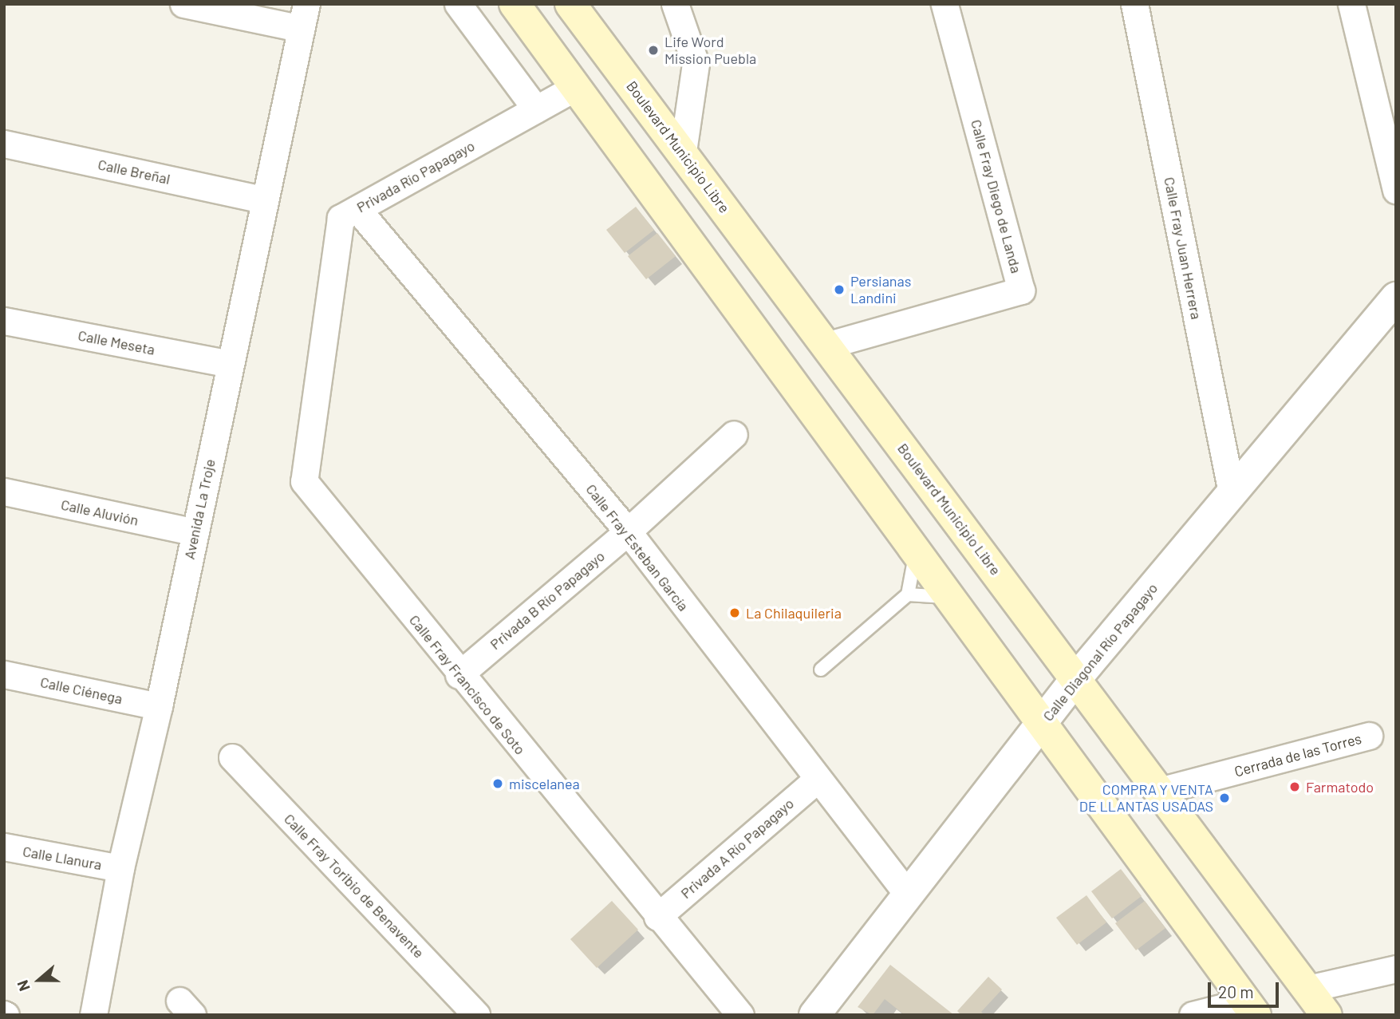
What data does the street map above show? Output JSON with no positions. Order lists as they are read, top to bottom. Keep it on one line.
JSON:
{"streets":{"main road":["Boulevard Municipio Libre"],"street":["Calle Breñal","Privada Río Papagayo","Calle Fray Diego de Landa","Calle Fray Juan Herrera","Calle Meseta","Avenida La Troje","Calle Aluvión","Calle Fray Esteban García","Privada B Río Papagayo","Calle Diagonal Río Papagayo","Calle Fray Francisco de Soto","Calle Ciénega","Cerrada de las Torres","Privada A Río Papagayo","Calle Llanura","Calle Fray Toribio de Benavente"]},"crossings":[["Boulevard Municipio Libre","Calle Fray Diego de Landa"],["Boulevard Municipio Libre","Calle Diagonal Río Papagayo"],["Boulevard Municipio Libre","Cerrada de las Torres"],["Calle Breñal","Avenida La Troje"],["Privada Río Papagayo","Calle Fray Esteban García"],["Privada Río Papagayo","Calle Fray Francisco de Soto"],["Calle Fray Juan Herrera","Calle Diagonal Río Papagayo"],["Calle Meseta","Avenida La Troje"],["Avenida La Troje","Calle Aluvión"],["Avenida La Troje","Calle Ciénega"],["Avenida La Troje","Calle Llanura"],["Calle Fray Esteban García","Privada B Río Papagayo"],["Calle Fray Esteban García","Calle Diagonal Río Papagayo"],["Calle Fray Esteban García","Privada A Río Papagayo"],["Privada B Río Papagayo","Calle Fray Francisco de Soto"],["Calle Fray Francisco de Soto","Privada A Río Papagayo"]],"places":["Life Word Mission Puebla","Persianas Landini","La Chilaquileria","miscelanea","Farmatodo","COMPRA Y VENTA DE LLANTAS USADAS"],"scale_bar":"20 m","north":"left"}
